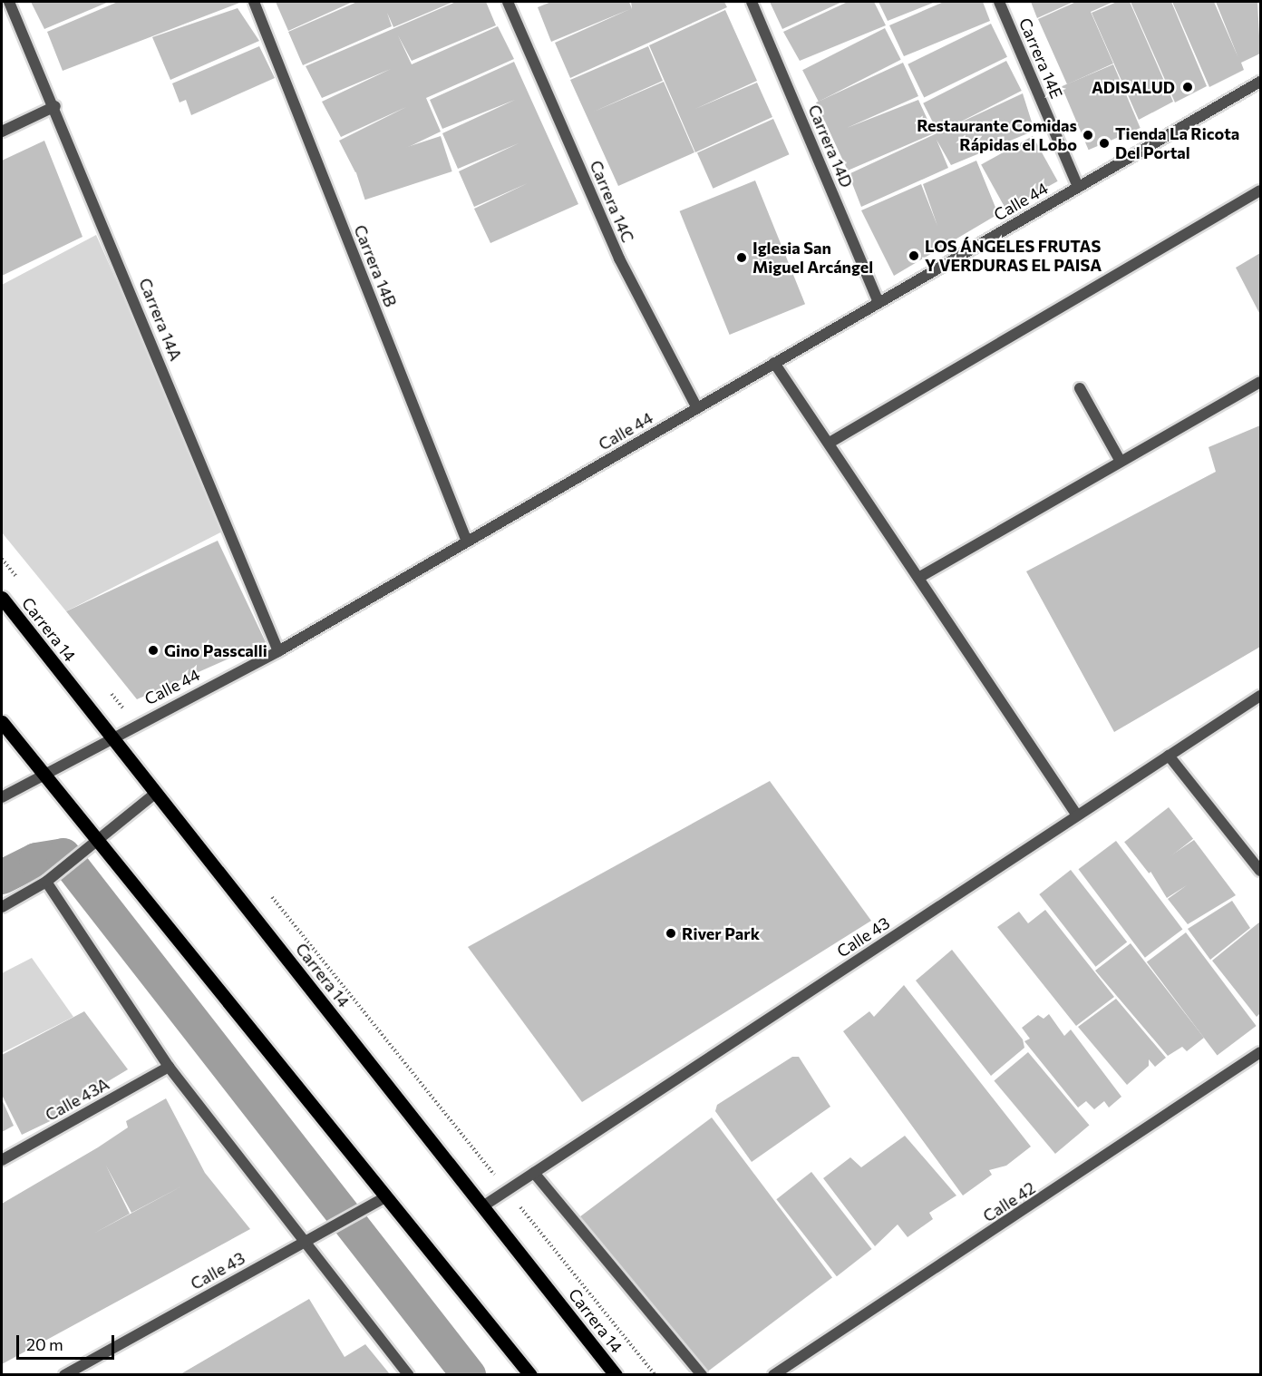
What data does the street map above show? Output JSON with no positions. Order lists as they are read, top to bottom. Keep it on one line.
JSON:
{"streets":{"main road":["Carrera 14"],"street":["Carrera 14E","Carrera 14D","Carrera 14C","Calle 44","Carrera 14B","Carrera 14A","Calle 43","Calle 43A","Calle 42"]},"crossings":[["Carrera 14E","Calle 44"],["Carrera 14D","Calle 44"],["Carrera 14C","Calle 44"],["Calle 44","Carrera 14B"],["Calle 44","Carrera 14A"],["Calle 44","Carrera 14"],["Carrera 14","Calle 43"]],"places":["ADISALUD","Restaurante Comidas Rápidas el Lobo","Tienda La Ricota Del Portal","LOS ÁNGELES FRUTAS Y VERDURAS EL PAISA","Iglesia San Miguel Arcángel","Gino Passcalli","River Park"],"scale_bar":"20 m"}
